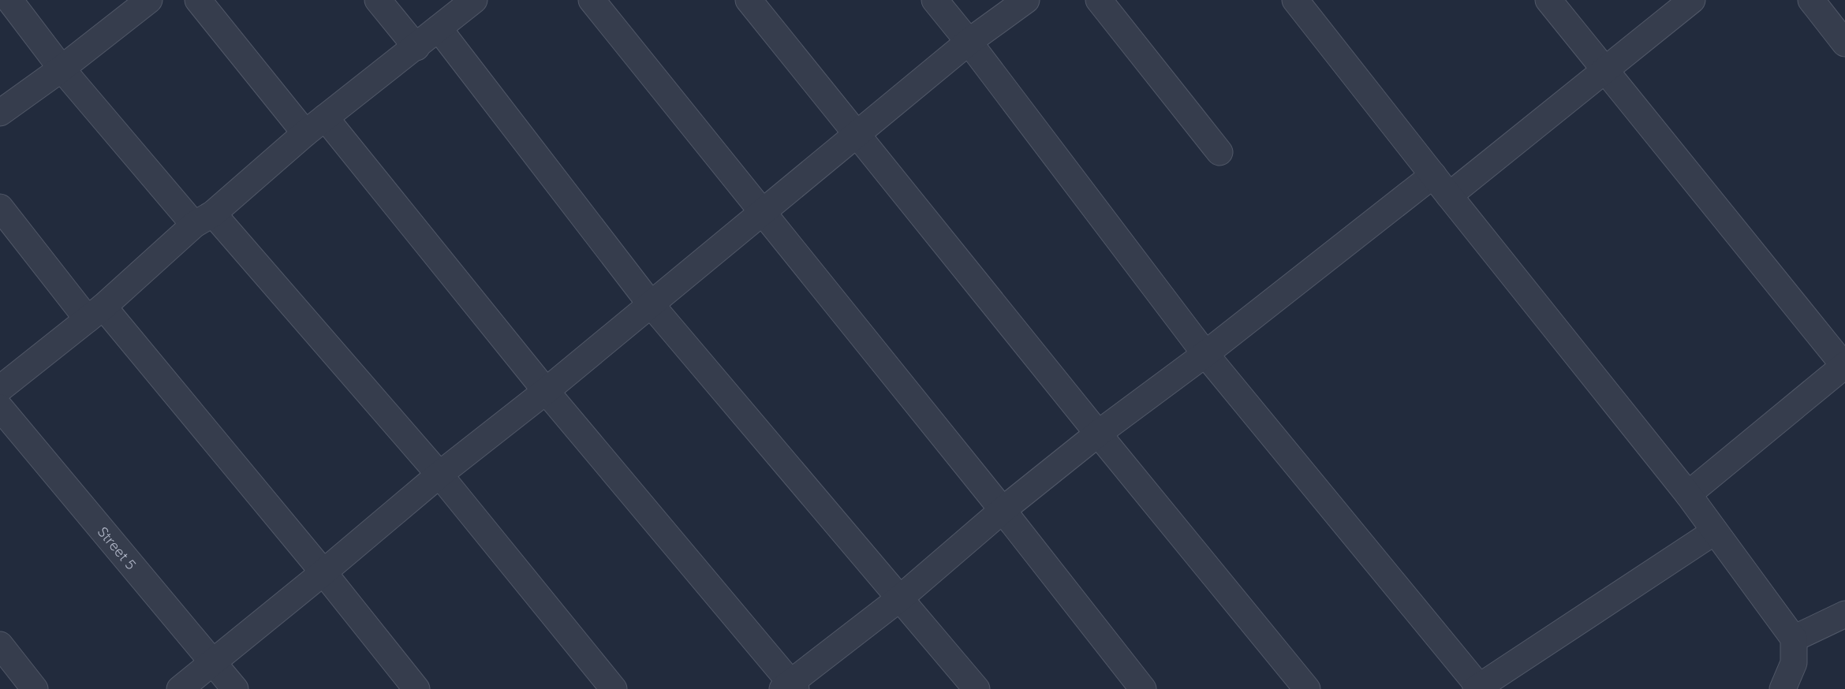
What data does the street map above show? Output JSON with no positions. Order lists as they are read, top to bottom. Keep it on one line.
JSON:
{"streets":{"street":["Street 5"]}}
